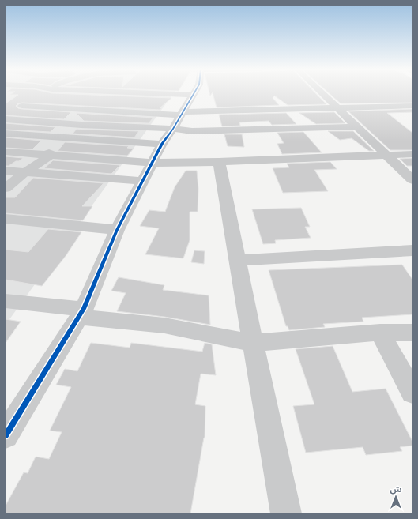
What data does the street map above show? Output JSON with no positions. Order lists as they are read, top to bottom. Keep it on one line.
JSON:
{"north":"top"}
